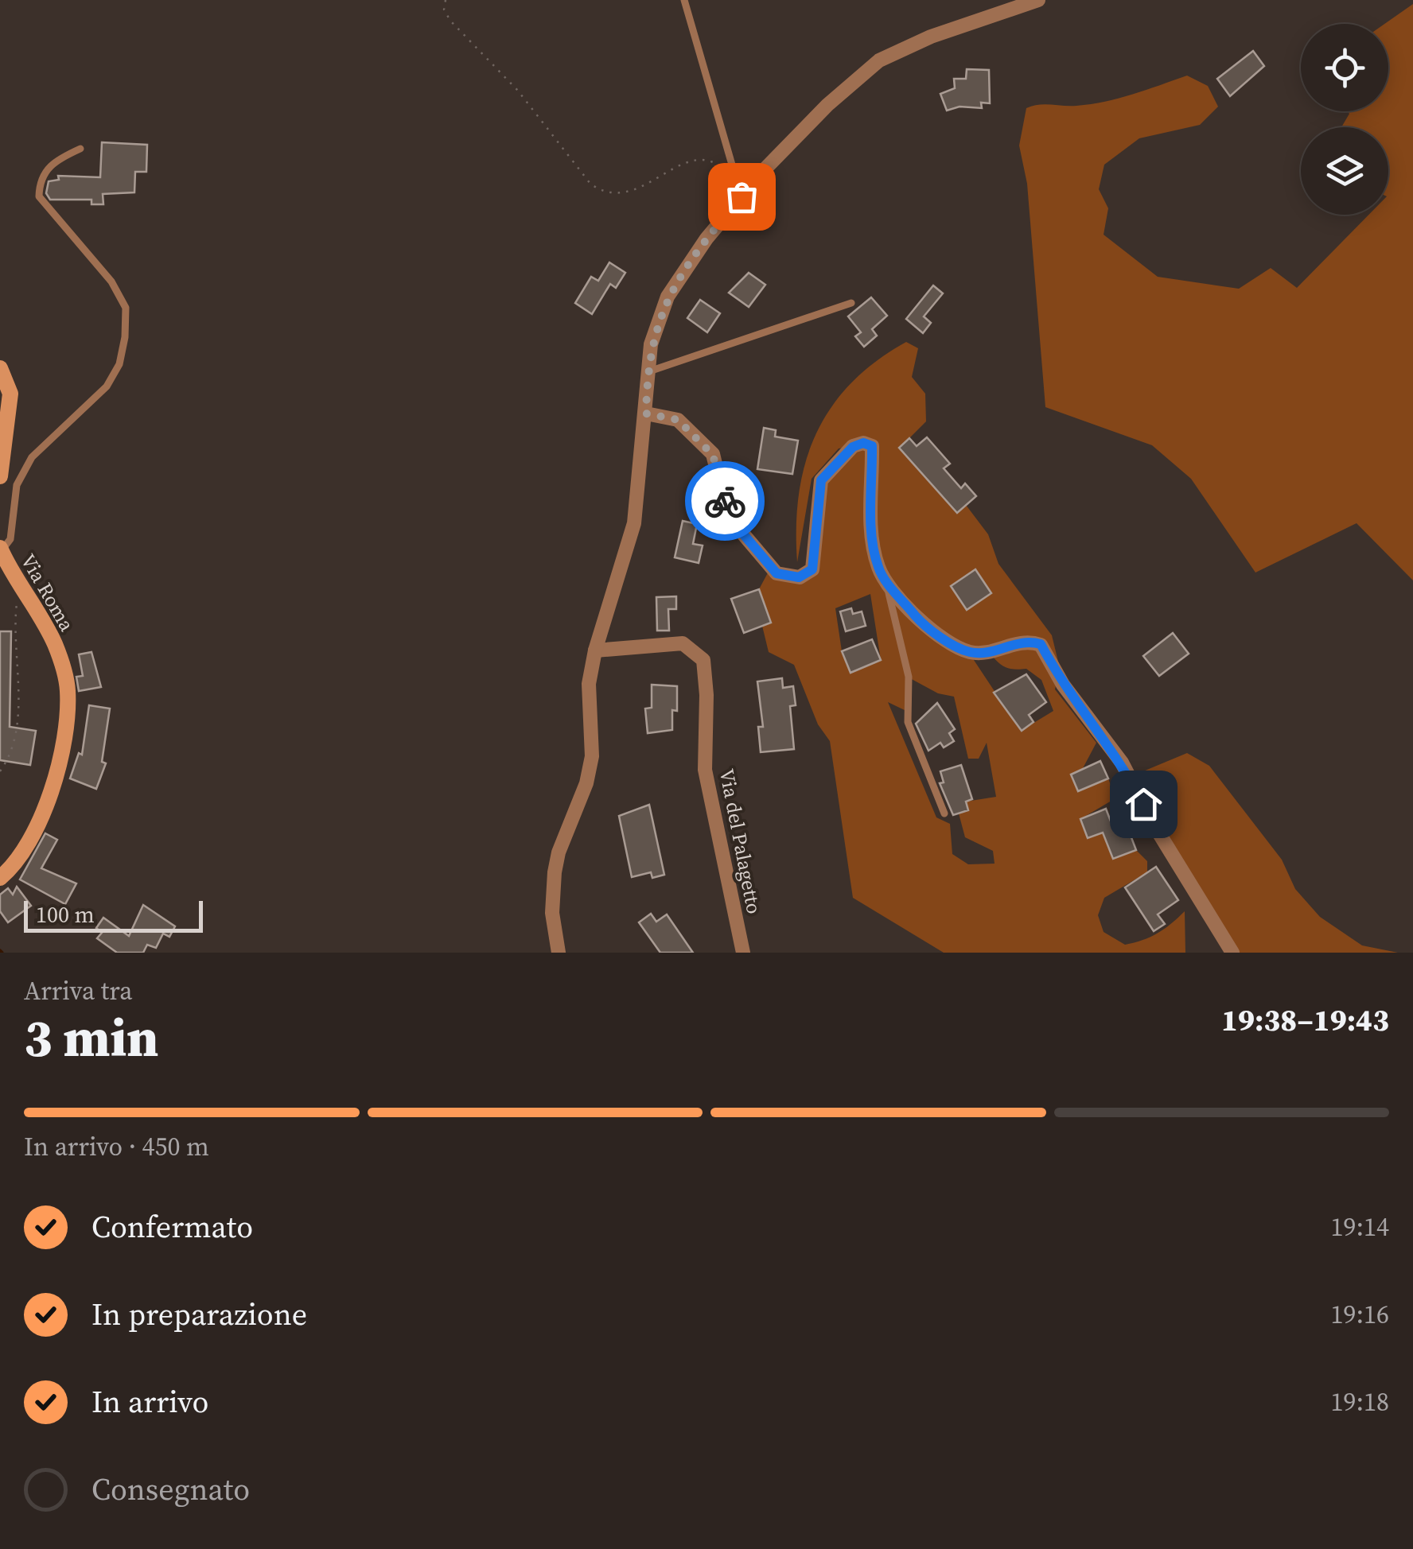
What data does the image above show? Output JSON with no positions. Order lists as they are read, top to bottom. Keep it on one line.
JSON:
{"streets":{"main road":["Via Roma"],"street":["Via del Palagetto"]},"scale_bar":"100 m","page":{"scale":"100 m","heading":["3 min","Arriva tra","19:38–19:43"],"bar":"In arrivo · 450 m","list":[["Confermato","19:14"],["In preparazione","19:16"],["In arrivo","19:18"],"Consegnato"]}}
